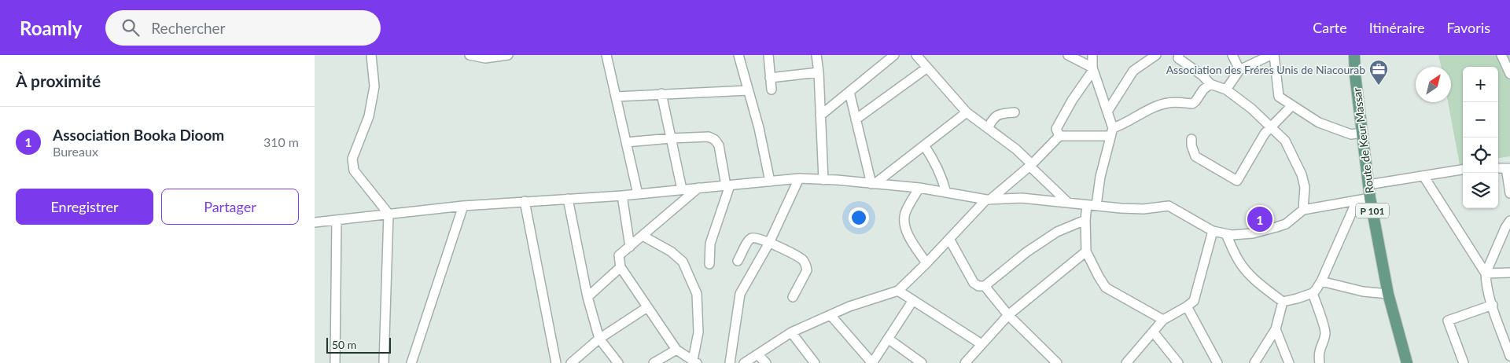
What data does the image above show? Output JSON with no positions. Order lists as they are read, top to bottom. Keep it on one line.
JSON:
{"streets":{"main road":["Route de Keur Massar","P 101"]},"places":{"office":["Association des Fréres Unis de Niacourab"]},"scale_bar":"50 m","north":"top right","page":{"header":"Roamly","search":"Rechercher","nav":["Carte","Itinéraire","Favoris"],"heading":"À proximité","map_buttons":["+","−"],"list":[{"mark":"1","name":"Association Booka Dioom","note":"Bureaux","value":"310 m"}],"buttons":["Enregistrer","Partager"],"pins":"1","scale":"50 m"}}
